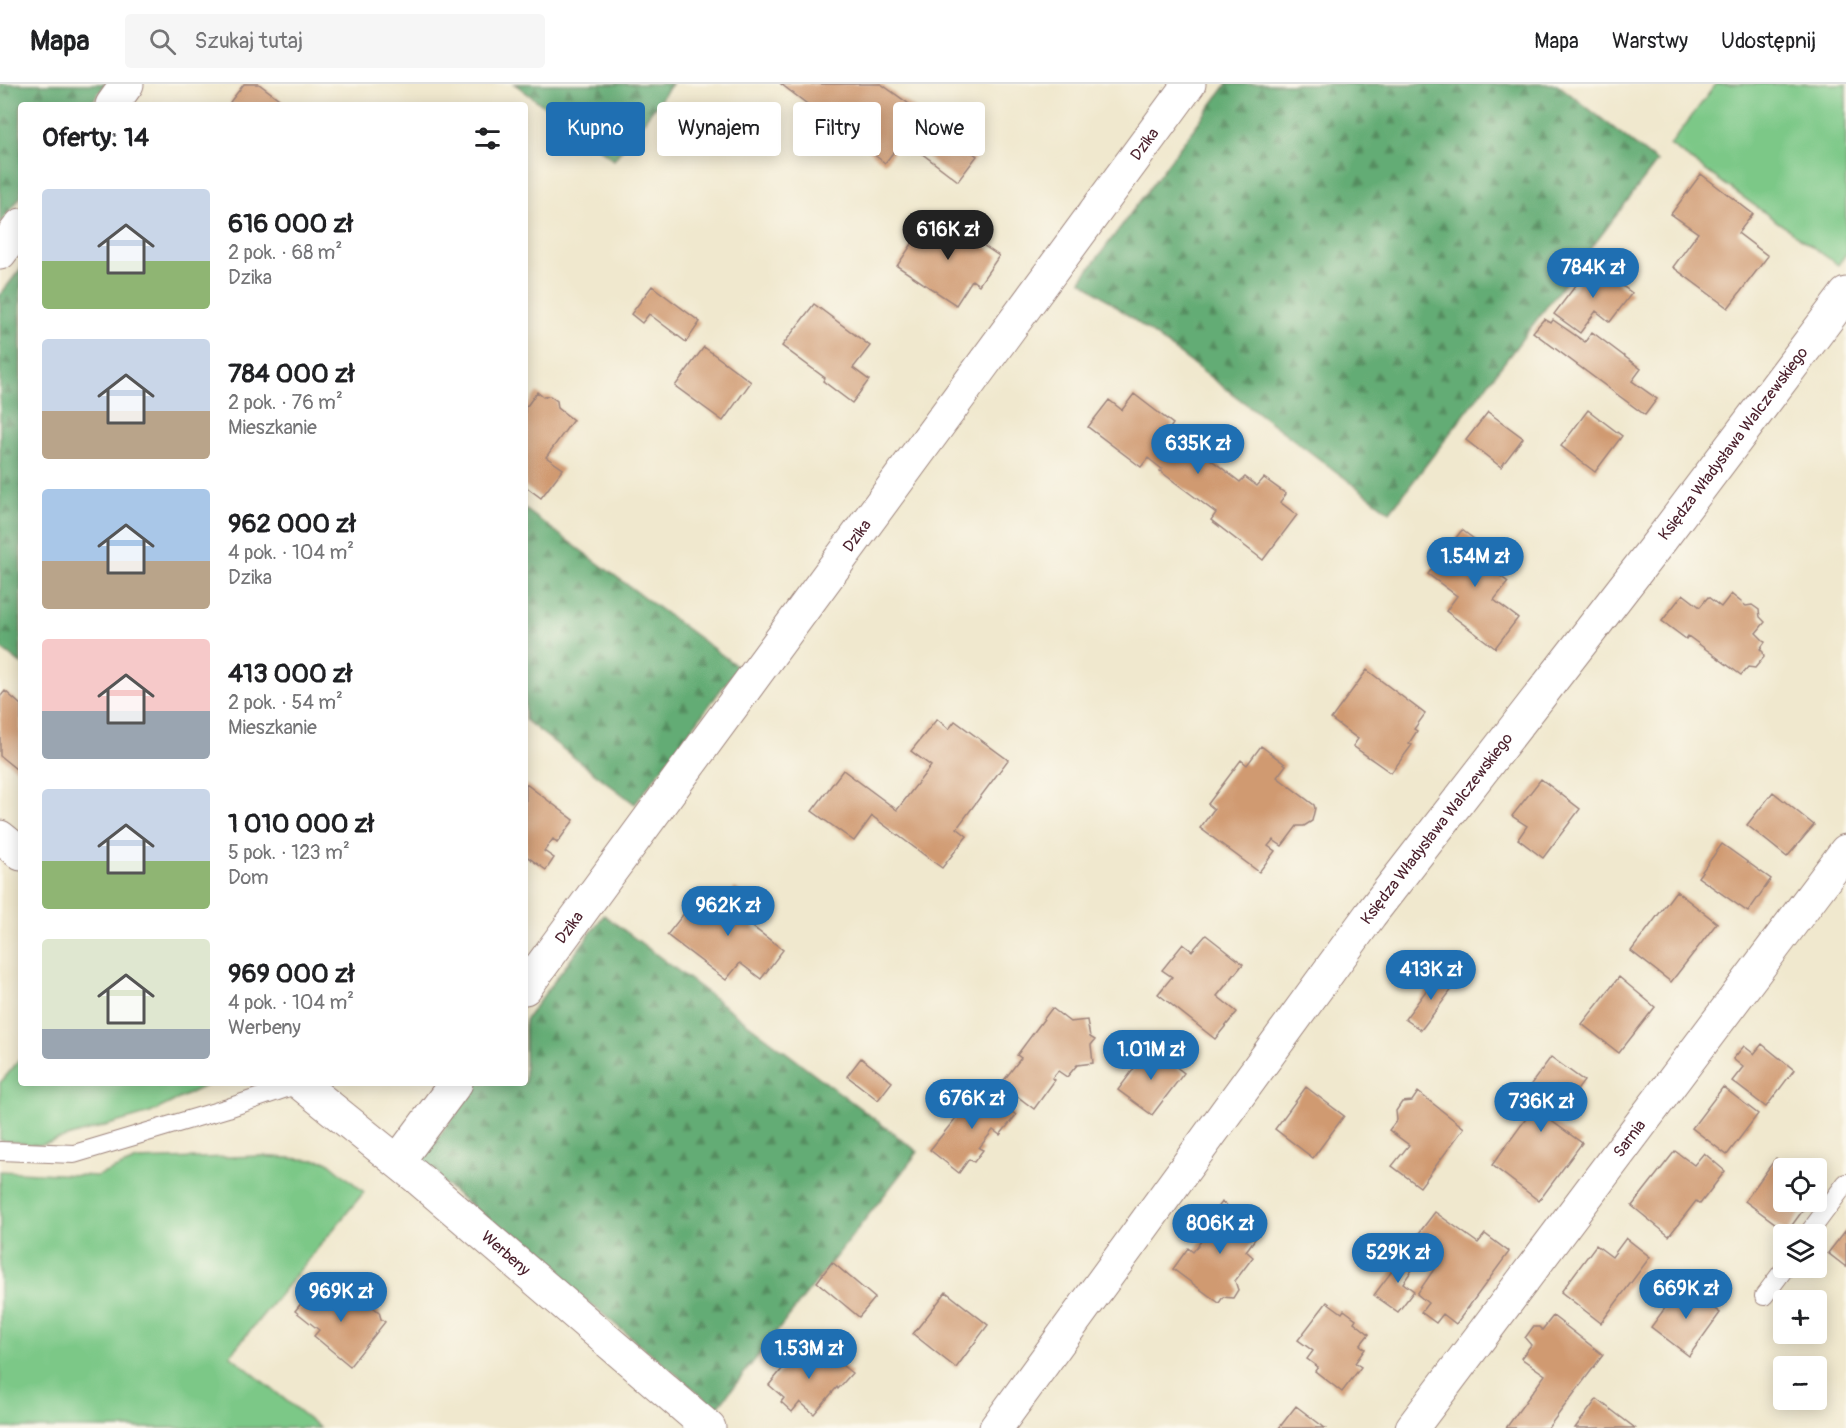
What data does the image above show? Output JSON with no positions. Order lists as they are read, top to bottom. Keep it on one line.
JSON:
{"streets":{"street":["Dzika","Księdza Władysława Walczewskiego","Sarnia","Werbeny"]},"page":{"header":"Mapa","search":"Szukaj tutaj","nav":["Mapa","Warstwy","Udostępnij"],"chip":["Kupno","Wynajem","Filtry","Nowe"],"heading":"Oferty: 14","list":[{"name":"616 000 zł","note":"2 pok. · 68 m² · Dzika"},{"name":"784 000 zł","note":"2 pok. · 76 m² · Mieszkanie"},{"name":"962 000 zł","note":"4 pok. · 104 m² · Dzika"},{"name":"413 000 zł","note":"2 pok. · 54 m² · Mieszkanie"},{"name":"1 010 000 zł","note":"5 pok. · 123 m² · Dom"},{"name":"969 000 zł","note":"4 pok. · 104 m² · Werbeny"}],"price":["616K zł","784K zł","635K zł","1.54M zł","962K zł","413K zł","1.01M zł","676K zł","736K zł","806K zł","529K zł","669K zł","969K zł","1.53M zł"],"map_buttons":["+","−"]}}
